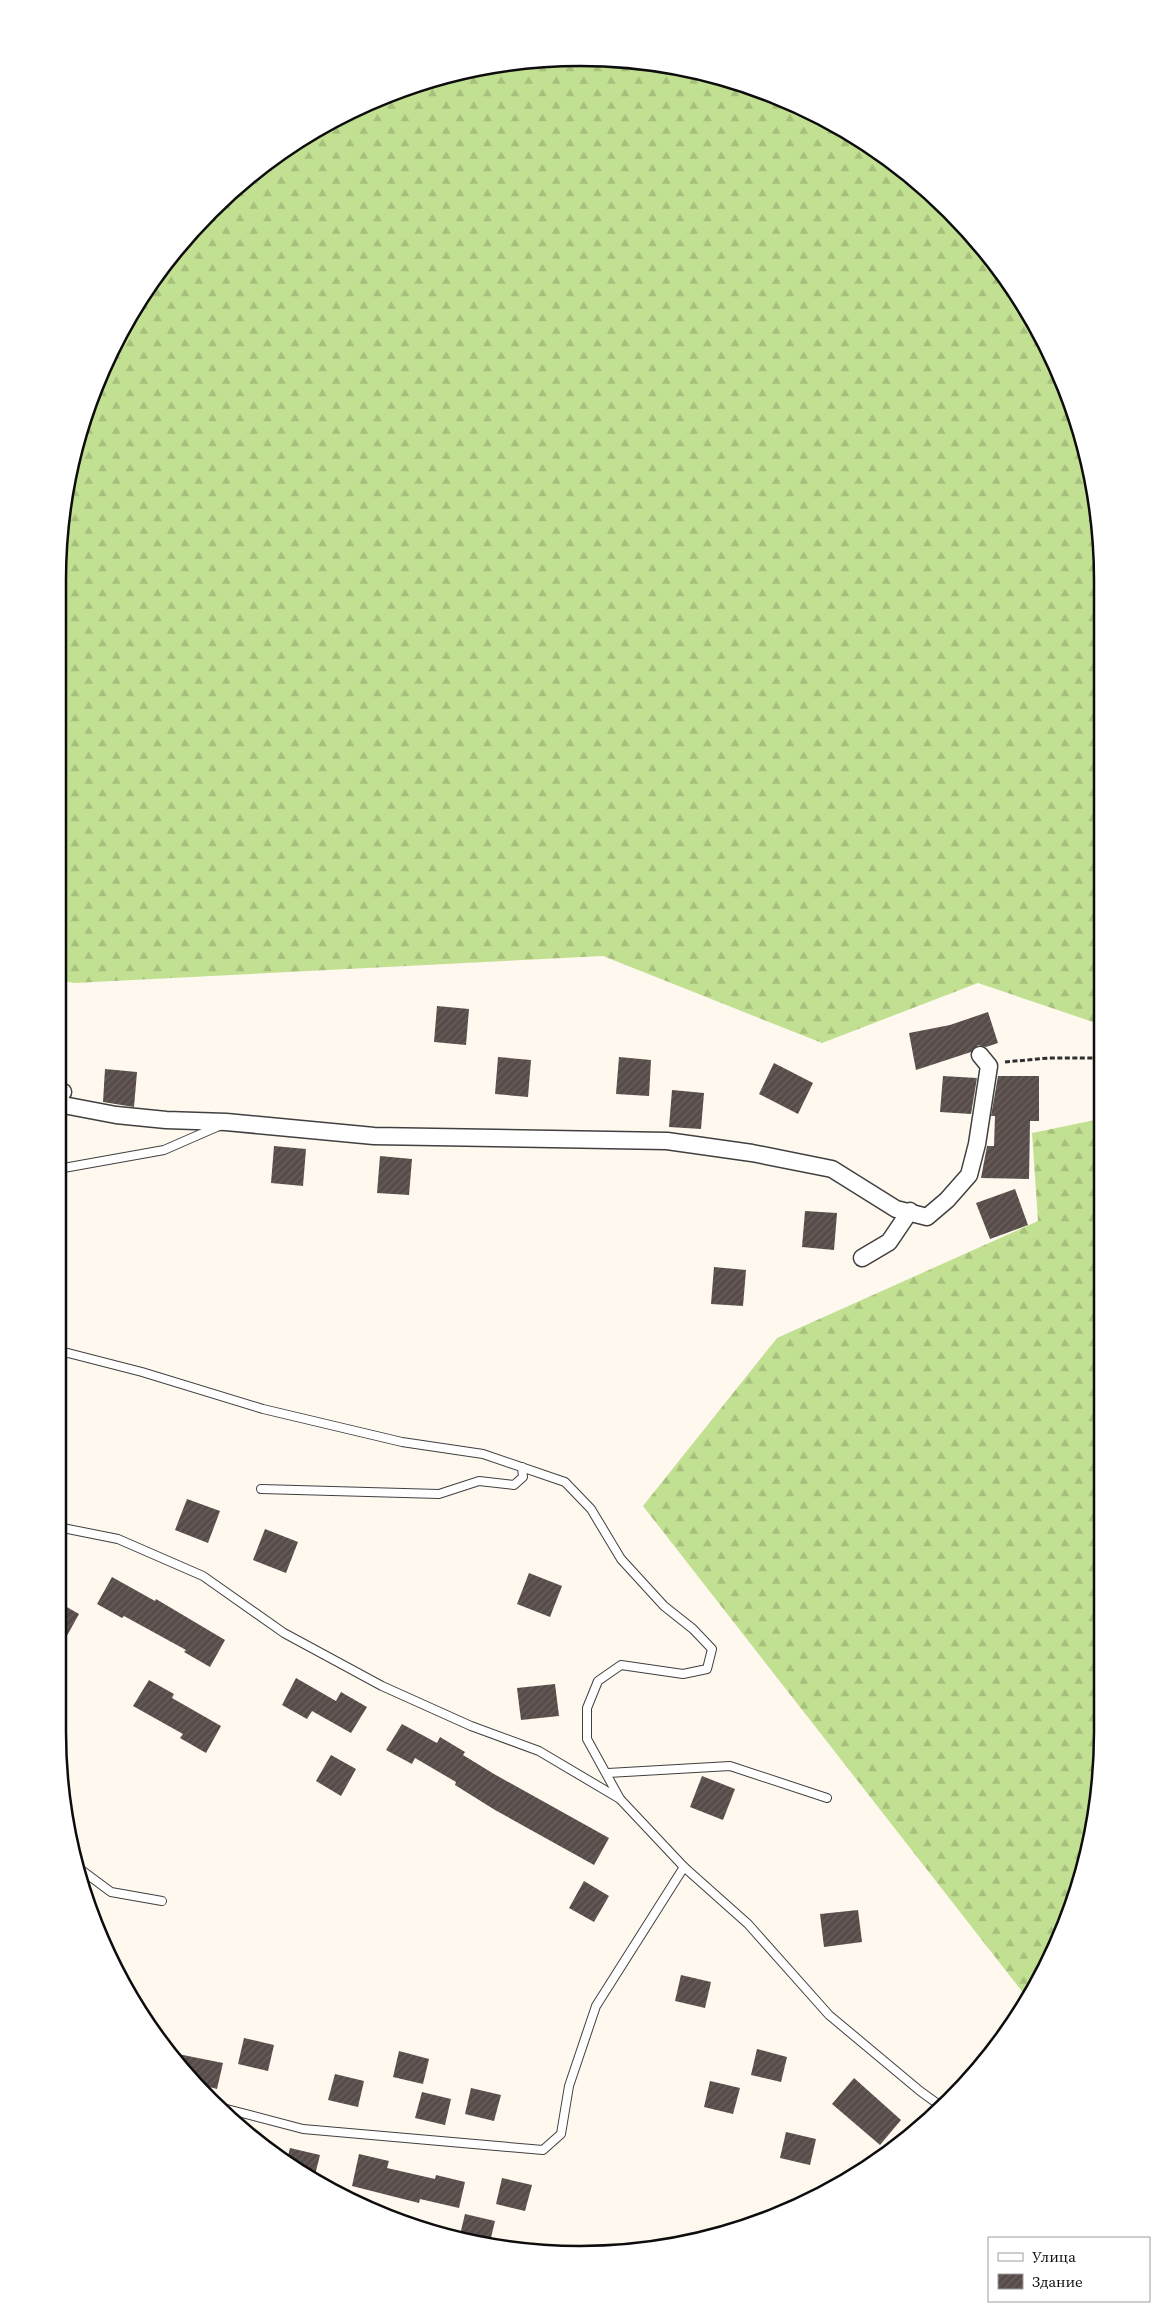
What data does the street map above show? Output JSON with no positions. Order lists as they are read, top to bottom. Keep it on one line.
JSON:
{"legend":["Улица","Здание"]}
